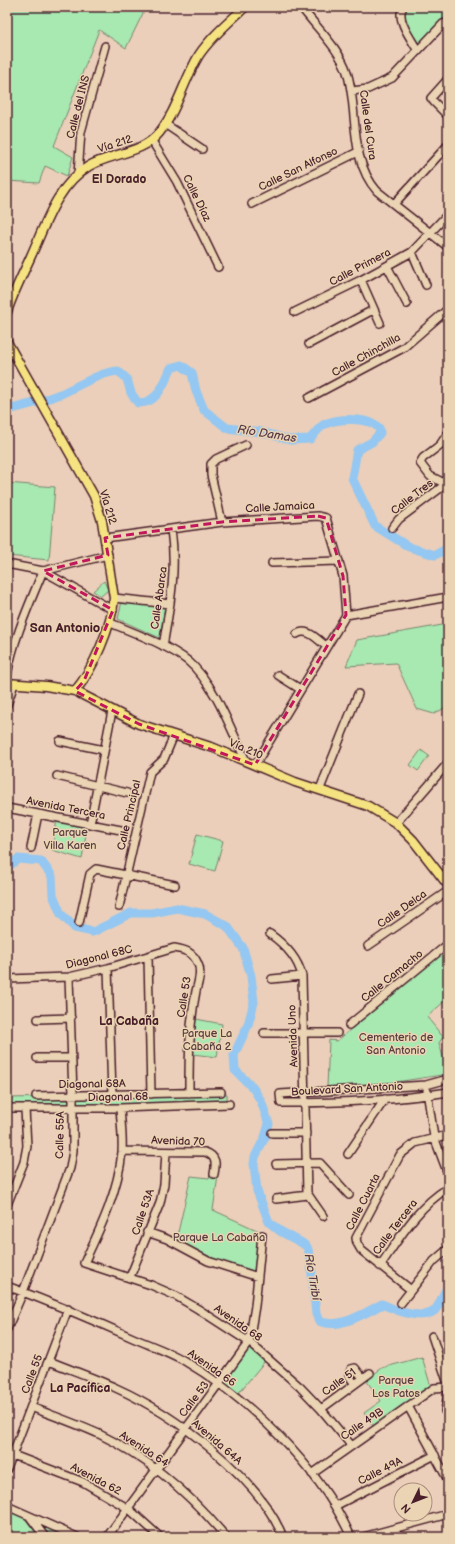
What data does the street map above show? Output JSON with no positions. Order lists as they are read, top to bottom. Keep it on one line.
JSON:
{"streets":{"main road":["Vía 212","Vía 210"],"street":["Calle del INS","Calle del Cura","Calle San Alfonso","Calle Díaz","Calle Primera","Calle Chinchilla","Calle Tres","Calle Jamaica","Calle Abarca","Avenida Tercera","Calle Principal","Calle Delca","Diagonal 68C","Calle Camacho","Calle 53","Avenida Uno","Diagonal 68A","Boulevard San Antonio","Diagonal 68","Calle 55A","Avenida 70","Calle Cuarta","Calle 53A","Calle Tercera","Avenida 68","Avenida 66","Calle 55","Calle 51","Calle 49B","Avenida 64A","Avenida 64","Calle 49A","Avenida 62"]},"crossings":[["Calle del INS","Vía 212"],["Calle del Cura","Calle San Alfonso"],["Calle del Cura","Calle Primera"],["Vía 212","Calle Díaz"],["Vía 212","Calle Jamaica"],["Vía 212","Vía 210"],["Calle Jamaica","Calle Abarca"],["Vía 210","Calle Principal"],["Diagonal 68C","Calle 53"],["Diagonal 68C","Calle 55A"],["Calle 53","Diagonal 68A"],["Calle 53","Avenida 68"],["Calle 53","Avenida 66"],["Calle 53","Avenida 64A"],["Calle 53","Avenida 64"],["Calle 53","Avenida 62"],["Avenida Uno","Boulevard San Antonio"],["Diagonal 68A","Calle 55A"],["Diagonal 68","Calle 55A"],["Calle 55A","Avenida 66"],["Avenida 70","Calle 53A"],["Avenida 70","Avenida 68"],["Calle Cuarta","Calle Tercera"],["Calle 53A","Avenida 68"],["Avenida 68","Calle 51"],["Avenida 68","Calle 49B"],["Avenida 66","Calle 55"],["Avenida 66","Calle 49B"],["Avenida 66","Calle 49A"],["Calle 55","Avenida 64A"],["Calle 55","Avenida 64"],["Calle 55","Avenida 62"]],"districts":["El Dorado","San Antonio","La Cabaña","La Pacífica"],"water":["Río Damas","Río Tiribí"],"parks":["Parque Villa Karen","Parque La Cabaña 2","Cementerio de San Antonio","Parque La Cabaña","Parque Los Patos"],"north":"bottom left"}
